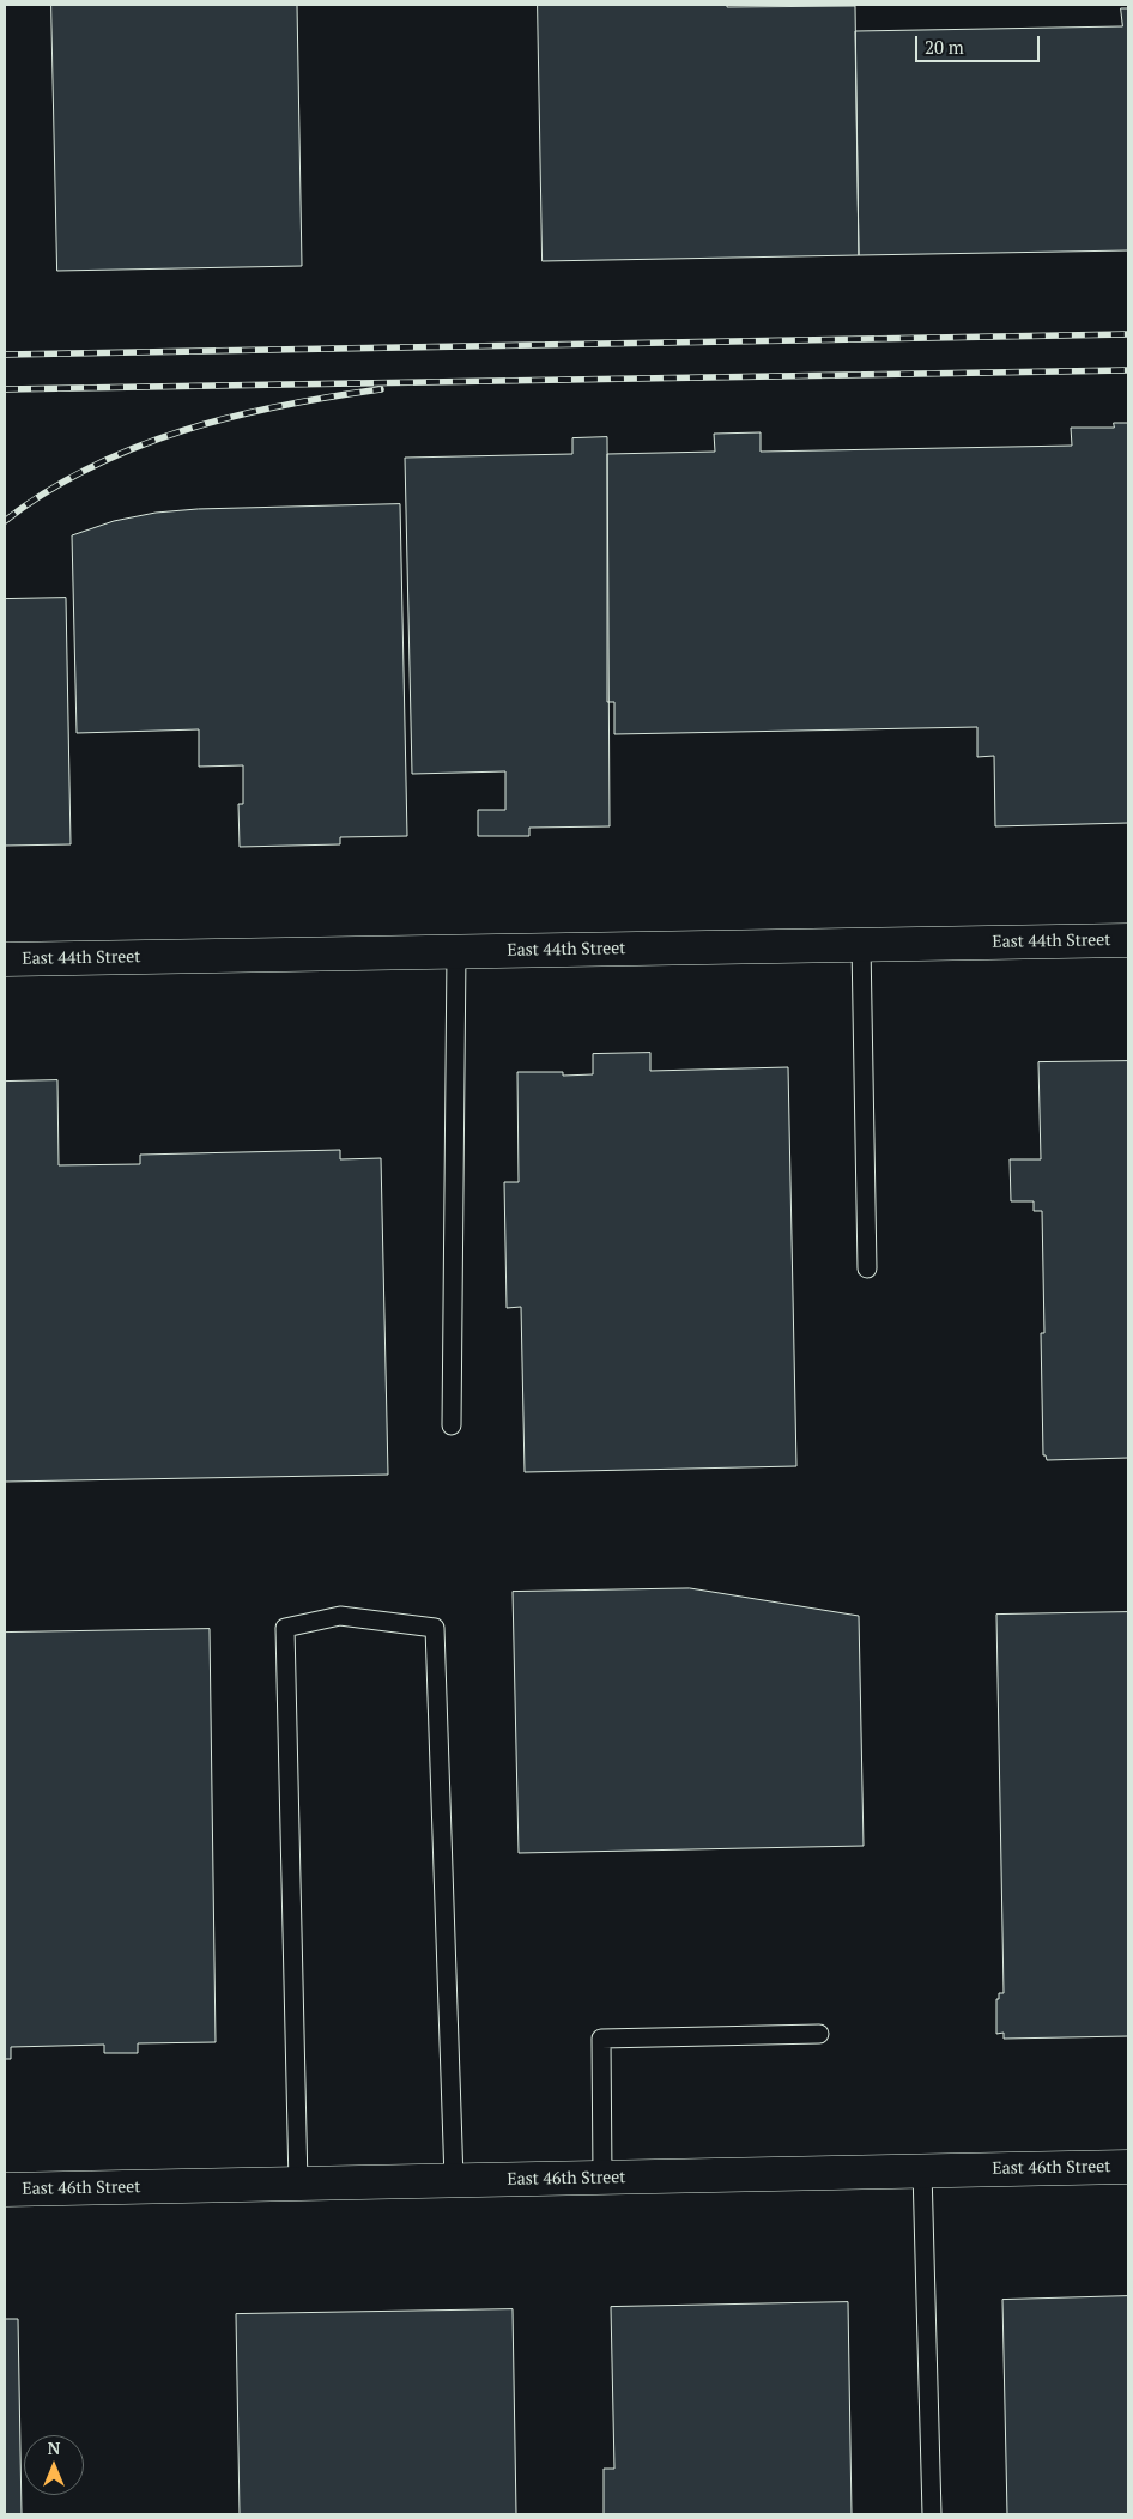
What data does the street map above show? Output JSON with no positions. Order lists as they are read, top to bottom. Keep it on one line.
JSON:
{"streets":{"street":["East 44th Street","East 46th Street"]},"scale_bar":"20 m","north":"top"}
